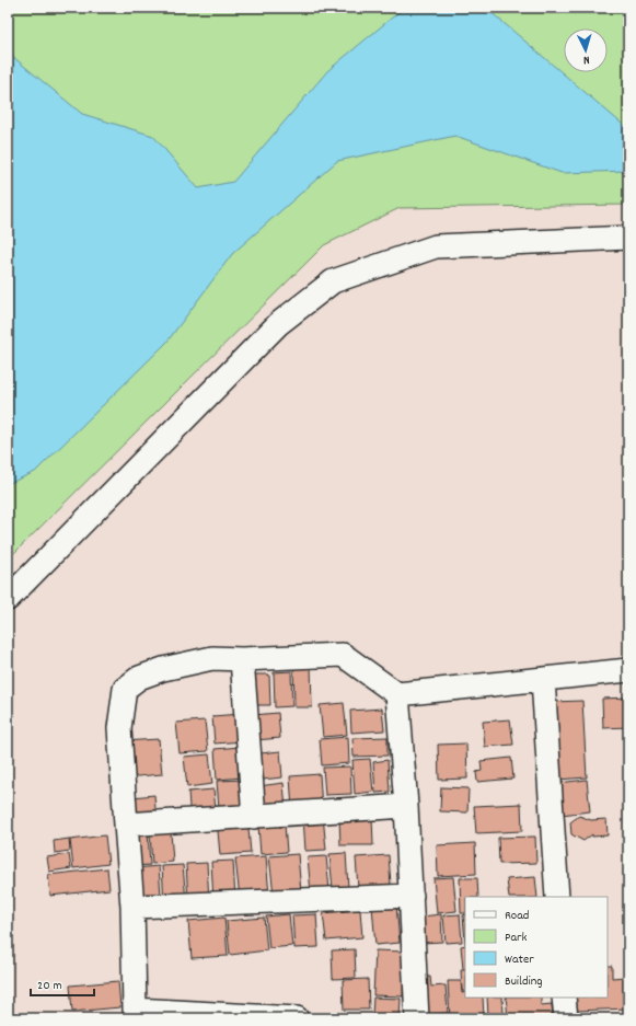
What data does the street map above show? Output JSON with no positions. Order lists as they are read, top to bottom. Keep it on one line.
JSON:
{"legend":["Road","Park","Water","Building"],"scale_bar":"20 m","north":"bottom"}
